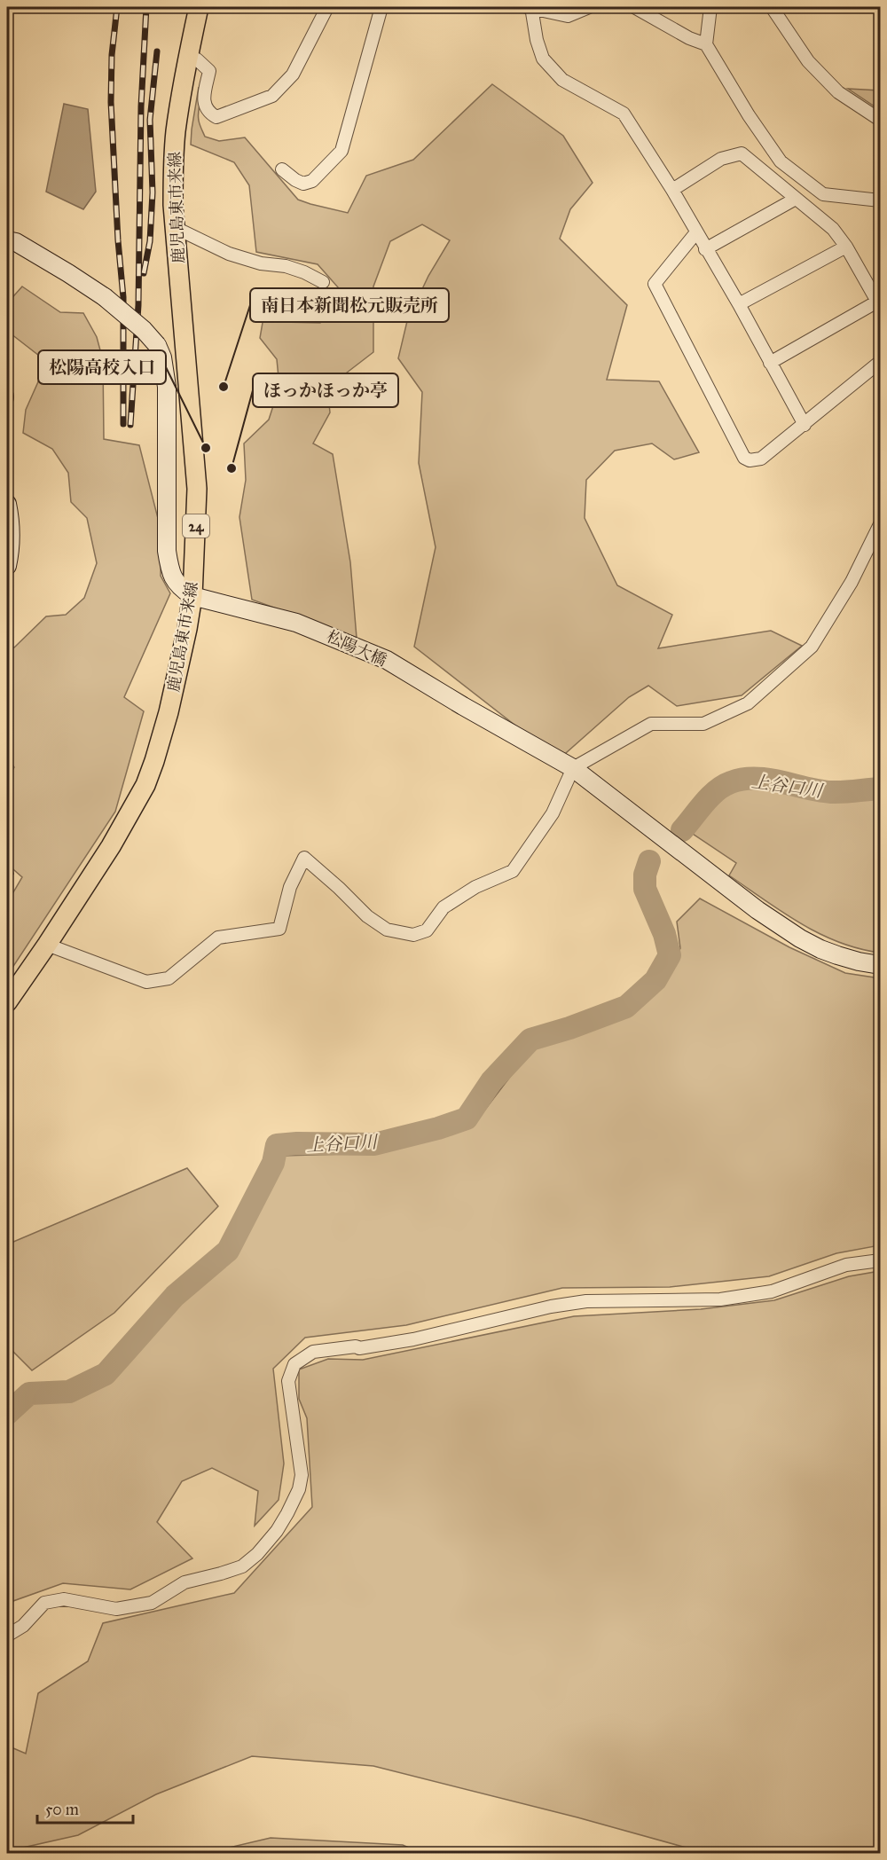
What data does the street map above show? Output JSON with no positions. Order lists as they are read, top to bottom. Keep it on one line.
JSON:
{"streets":{"main road":["鹿児島東市来線","24"],"street":["松陽大橋"]},"crossings":[["鹿児島東市来線","松陽大橋"]],"water":["上谷口川"],"places":["南日本新聞松元販売所","松陽高校入口","ほっかほっか亭"],"scale_bar":"50 m"}
